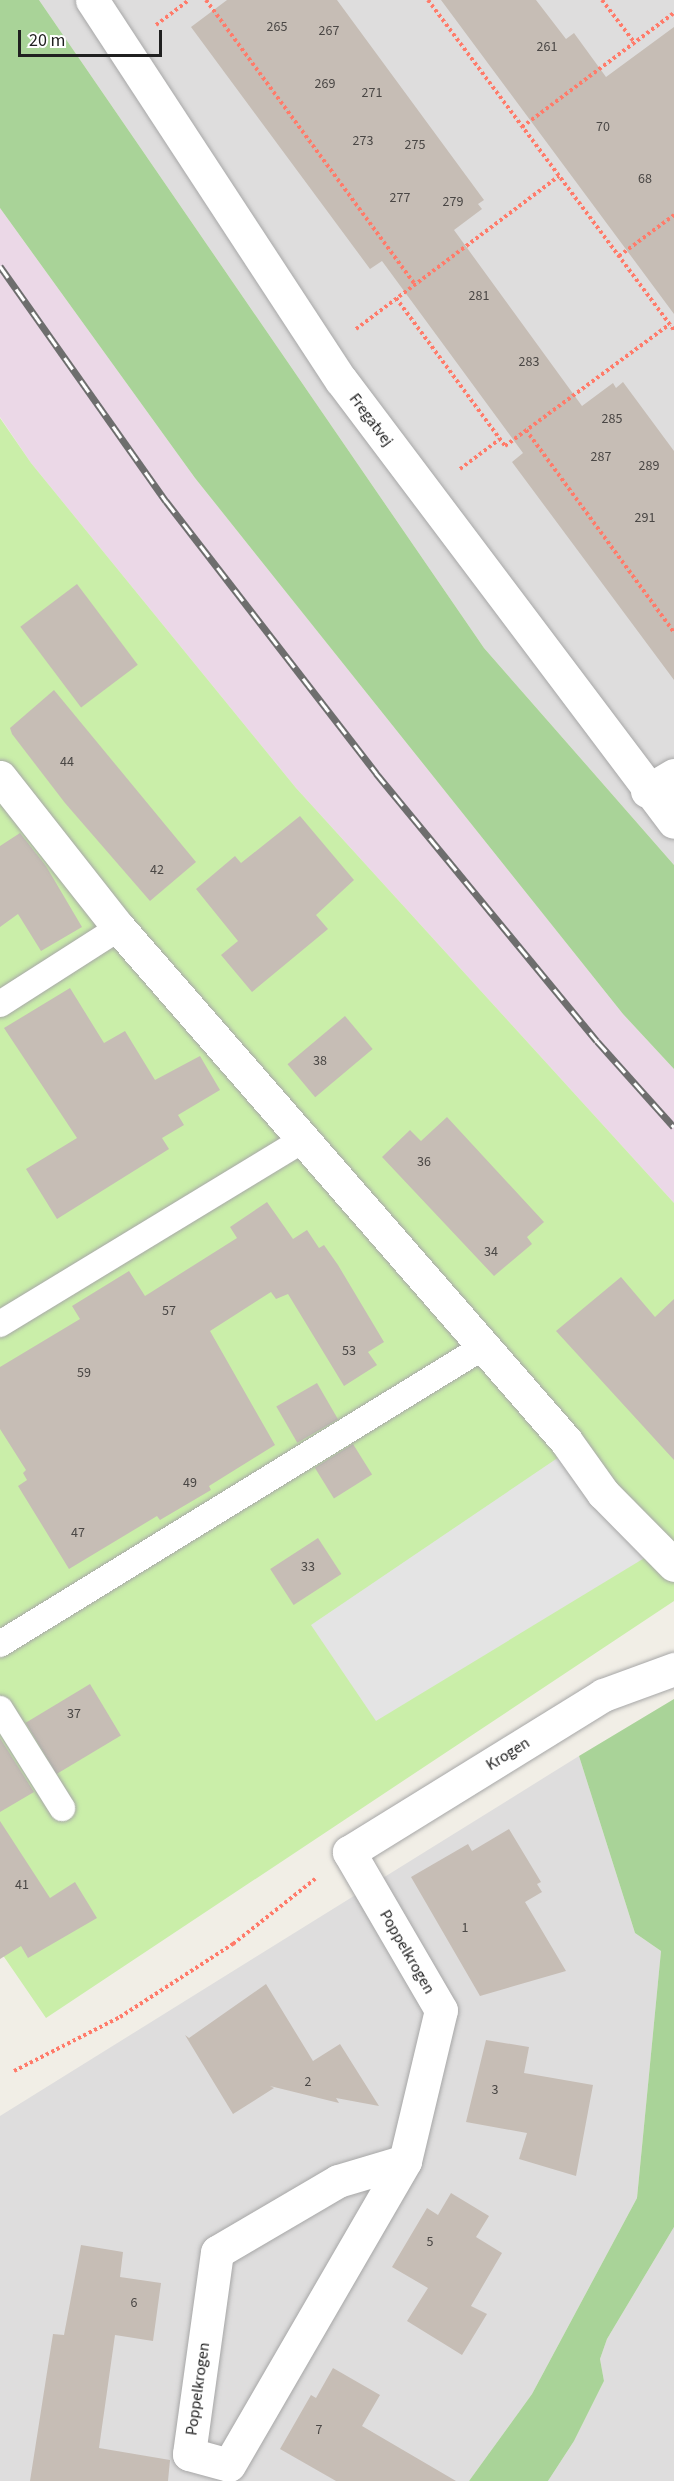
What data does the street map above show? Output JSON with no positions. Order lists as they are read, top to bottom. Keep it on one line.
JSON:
{"streets":{"street":["Fregatvej","Krogen","Poppelkrogen"]},"crossings":[["Krogen","Poppelkrogen"]],"house_numbers":["265","267","261","269","271","70","273","275","68","277","279","281","283","285","287","289","291","44","42","38","36","34","57","53","59","49","47","33","37","41","1","2","3","5","6","7"],"scale_bar":"20 m"}
